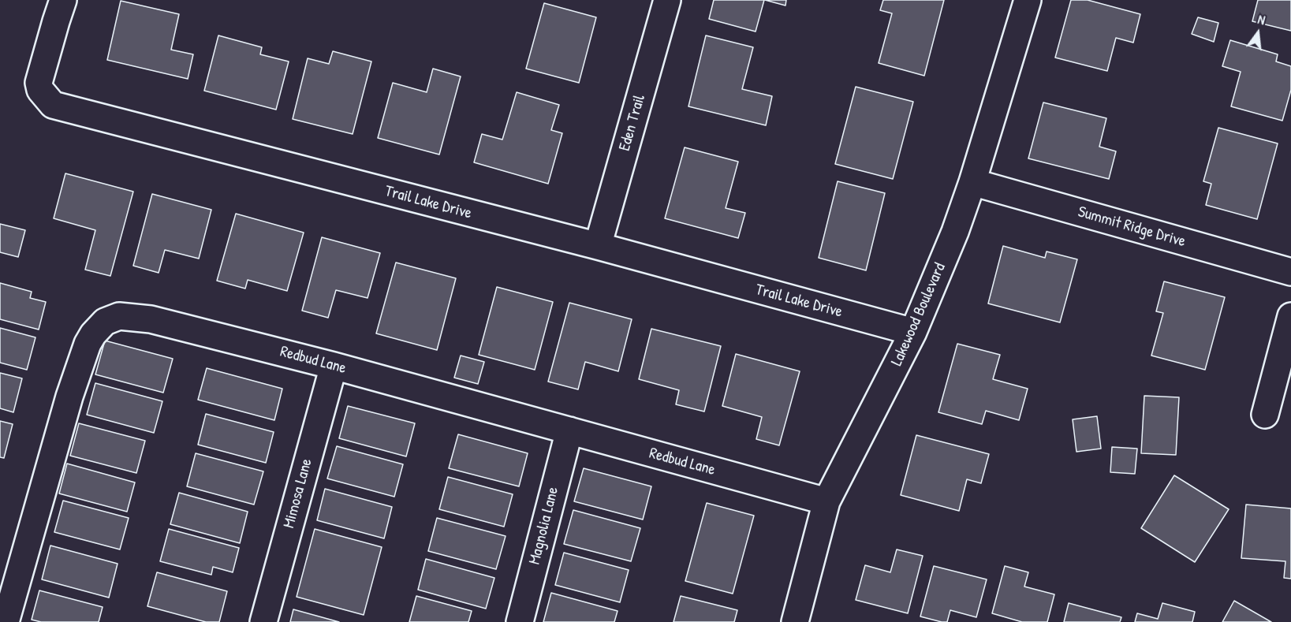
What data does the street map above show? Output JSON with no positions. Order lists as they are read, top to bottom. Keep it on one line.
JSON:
{"streets":{"street":["Eden Trail","Trail Lake Drive","Summit Ridge Drive","Lakewood Boulevard","Redbud Lane","Mimosa Lane","Magnolia Lane"]},"crossings":[["Eden Trail","Trail Lake Drive"],["Trail Lake Drive","Lakewood Boulevard"],["Summit Ridge Drive","Lakewood Boulevard"],["Lakewood Boulevard","Redbud Lane"],["Redbud Lane","Mimosa Lane"],["Redbud Lane","Magnolia Lane"]],"north":"top"}
